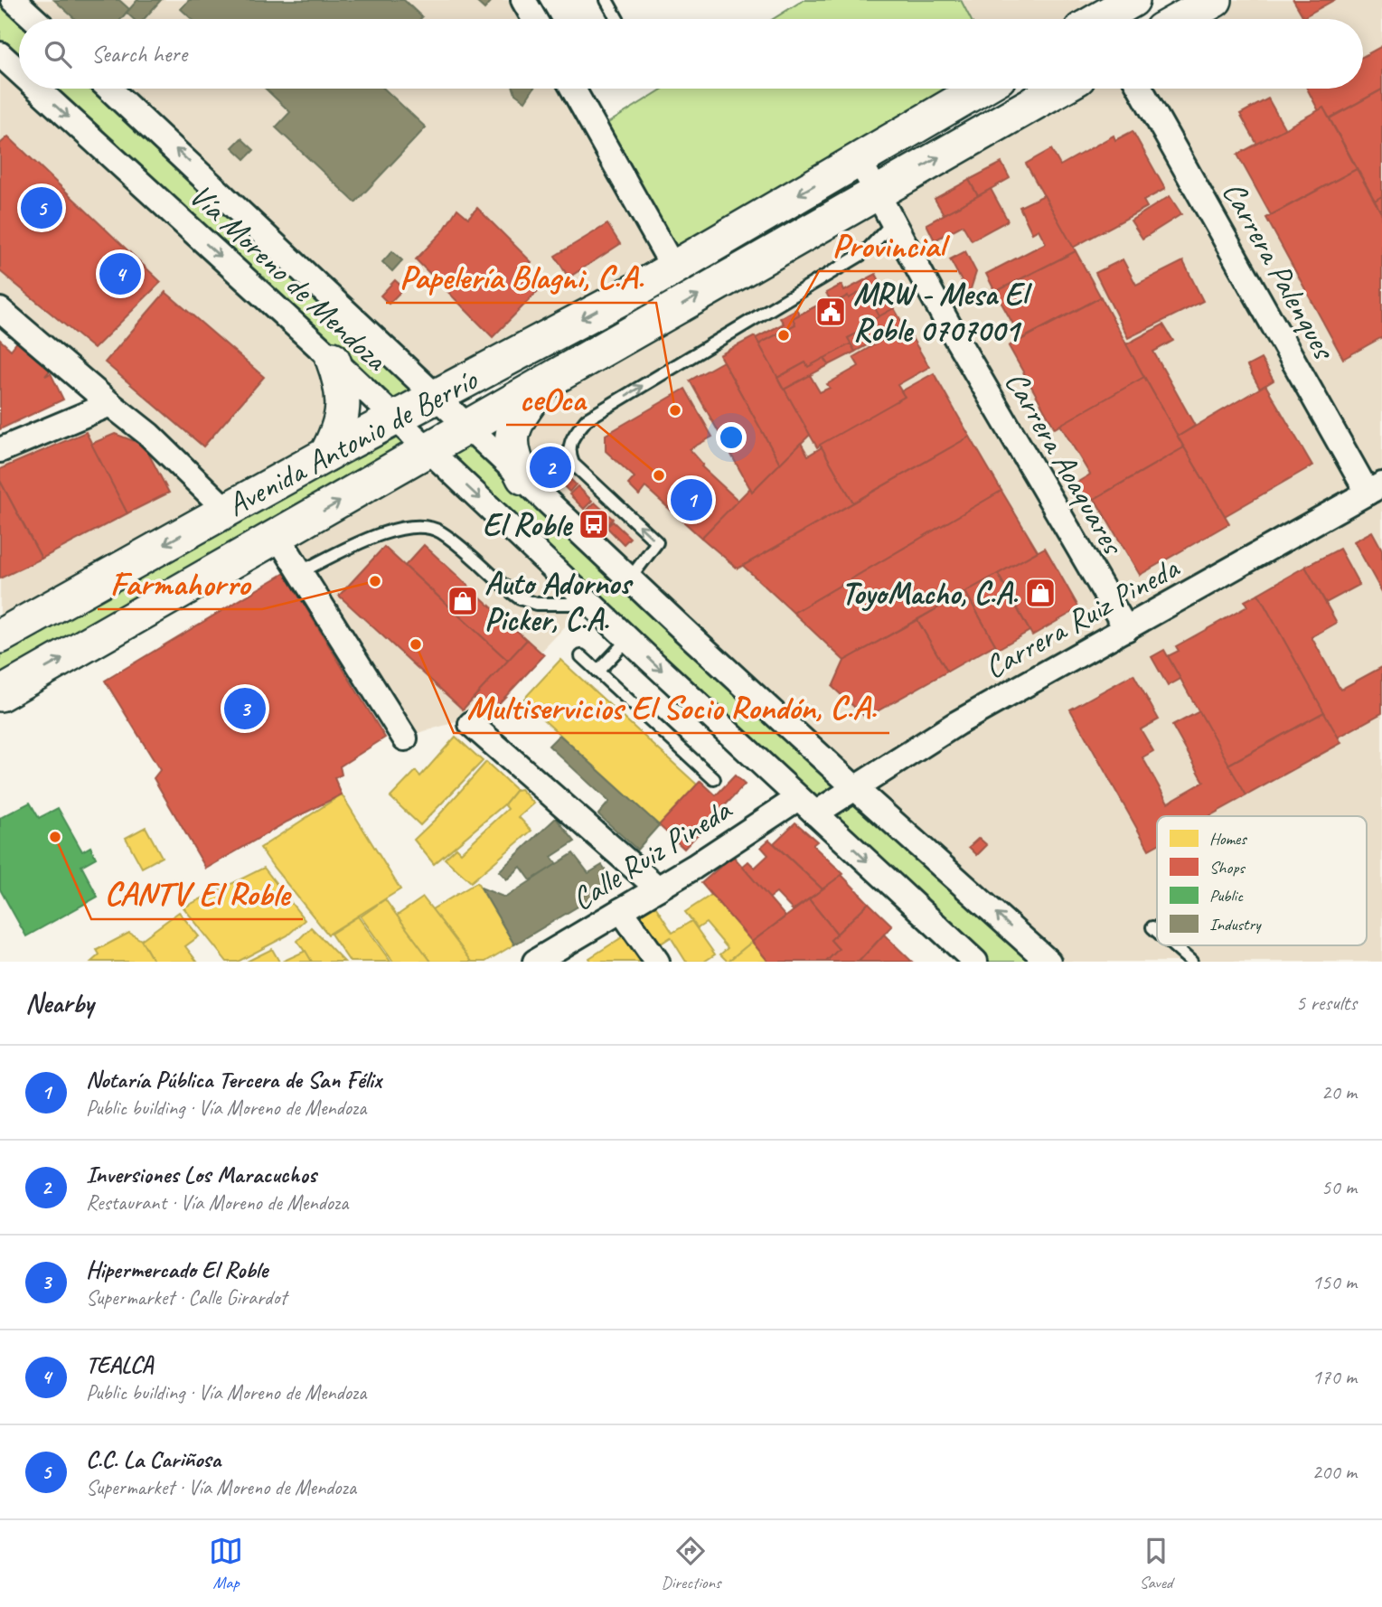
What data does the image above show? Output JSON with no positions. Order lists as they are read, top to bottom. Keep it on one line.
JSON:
{"streets":{"street":["Carrera Palenques","Vía Moreno de Mendoza","Avenida Antonio de Berrío","Carrera Aoaquares","Carrera Ruiz Pineda","Calle Ruiz Pineda"]},"crossings":[["Carrera Palenques","Carrera Ruiz Pineda"],["Vía Moreno de Mendoza","Avenida Antonio de Berrío"],["Vía Moreno de Mendoza","Carrera Ruiz Pineda"],["Vía Moreno de Mendoza","Calle Ruiz Pineda"],["Avenida Antonio de Berrío","Carrera Aoaquares"],["Carrera Aoaquares","Carrera Ruiz Pineda"],["Carrera Ruiz Pineda","Calle Ruiz Pineda"]],"places":{"public building":["MRW - Mesa El Roble 0707001"],"other":["Provincial","Papelería Blagni, C.A.","ceOca","Farmahorro","Multiservicios El Socio Rondón, C.A.","CANTV El Roble"],"bus stop":["El Roble"],"shop":["ToyoMacho, C.A.","Auto Adornos Picker, C.A."]},"legend":["Homes","Shops","Public","Industry"],"page":{"search":"Search here","pins":["5","4","2","1","3"],"heading":["Nearby","5 results"],"list":[{"mark":"1","name":"Notaría Pública Tercera de San Félix","note":"Public building · Vía Moreno de Mendoza","value":"20 m"},{"mark":"2","name":"Inversiones Los Maracuchos","note":"Restaurant · Vía Moreno de Mendoza","value":"50 m"},{"mark":"3","name":"Hipermercado El Roble","note":"Supermarket · Calle Girardot","value":"150 m"},{"mark":"4","name":"TEALCA","note":"Public building · Vía Moreno de Mendoza","value":"170 m"},{"mark":"5","name":"C.C. La Cariñosa","note":"Supermarket · Vía Moreno de Mendoza","value":"200 m"}],"nav":["Map","Directions","Saved"]}}
